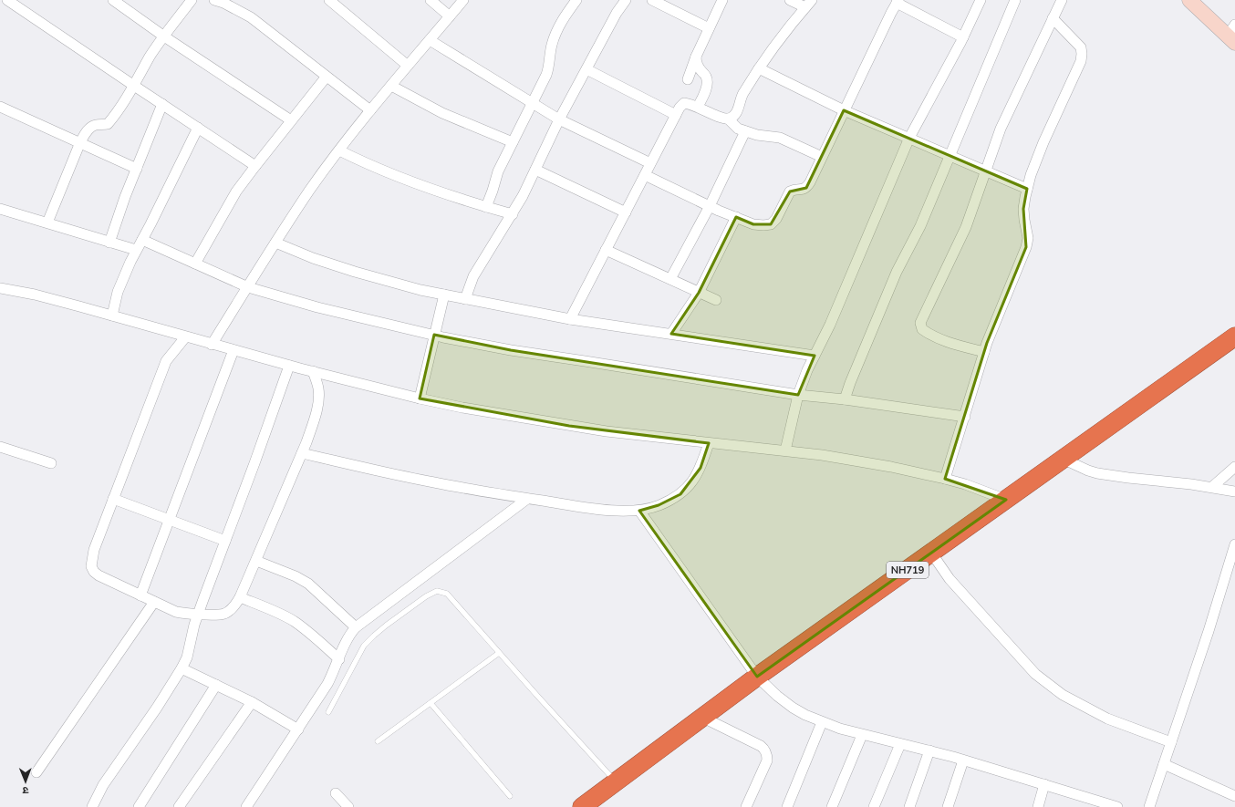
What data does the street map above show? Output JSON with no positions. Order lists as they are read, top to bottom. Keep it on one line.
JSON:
{"streets":{"highway":["NH719"]},"north":"bottom"}
